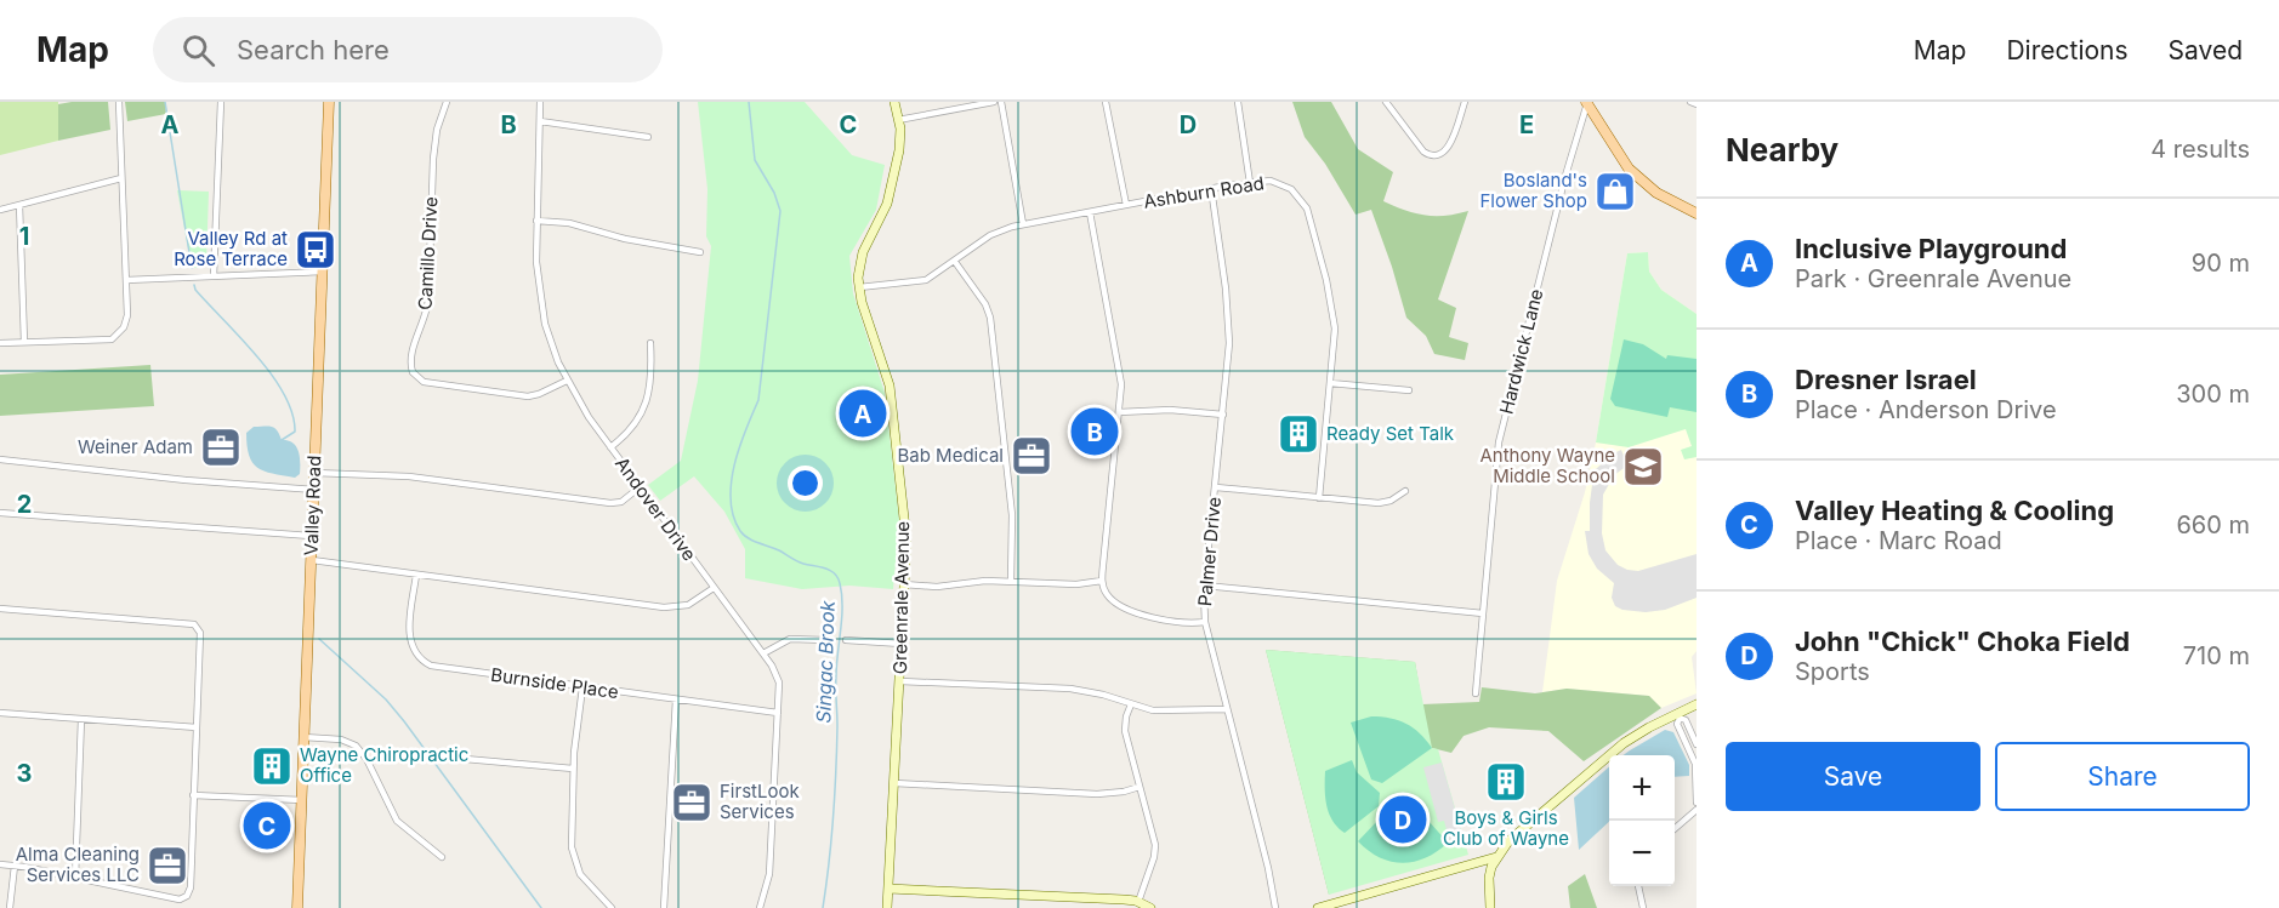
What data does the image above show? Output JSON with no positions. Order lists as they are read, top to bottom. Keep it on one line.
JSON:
{"streets":{"main road":["Valley Road"],"street":["Ashburn Road","Camillo Drive","Hardwick Lane","Andover Drive","Palmer Drive","Greenrale Avenue","Burnside Place"]},"crossings":[["Ashburn Road","Palmer Drive"],["Ashburn Road","Greenrale Avenue"],["Camillo Drive","Andover Drive"],["Andover Drive","Burnside Place"]],"water":["Singac Brook"],"places":{"shop":["Bosland's Flower Shop"],"bus stop":["Valley Rd at Rose Terrace"],"building":["Ready Set Talk","Wayne Chiropractic Office","Boys & Girls Club of Wayne"],"office":["Weiner Adam","Bab Medical","FirstLook Services","Alma Cleaning Services LLC"],"school or university":["Anthony Wayne Middle School"]},"page":{"header":"Map","search":"Search here","nav":["Map","Directions","Saved"],"heading":["Nearby","4 results"],"list":[{"mark":"A","name":"Inclusive Playground","note":"Park · Greenrale Avenue","value":"90 m"},{"mark":"B","name":"Dresner Israel","note":"Place · Anderson Drive","value":"300 m"},{"mark":"C","name":"Valley Heating & Cooling","note":"Place · Marc Road","value":"660 m"},{"mark":"D","name":"John \"Chick\" Choka Field","note":"Sports","value":"710 m"}],"pins":["A","B","D","C"],"buttons":["Save","Share"],"map_buttons":["+","−"]},"grid":{"columns":["A","B","C","D","E"],"rows":["1","2","3"]}}
